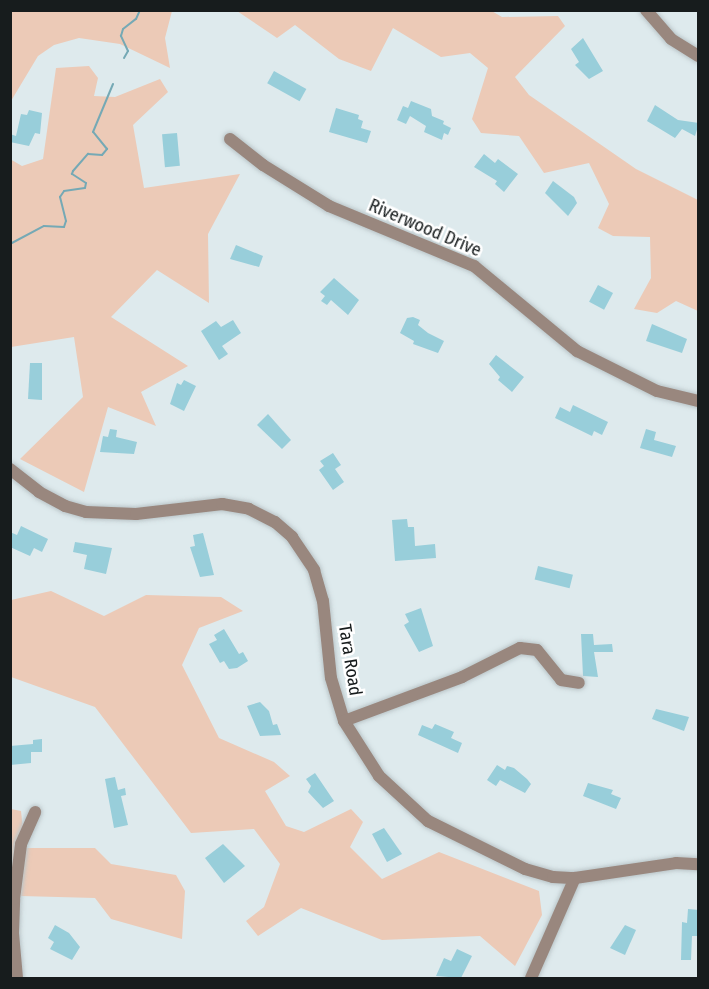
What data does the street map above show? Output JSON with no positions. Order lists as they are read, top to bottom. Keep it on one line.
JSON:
{"streets":{"street":["Riverwood Drive","Tara Road"]}}
